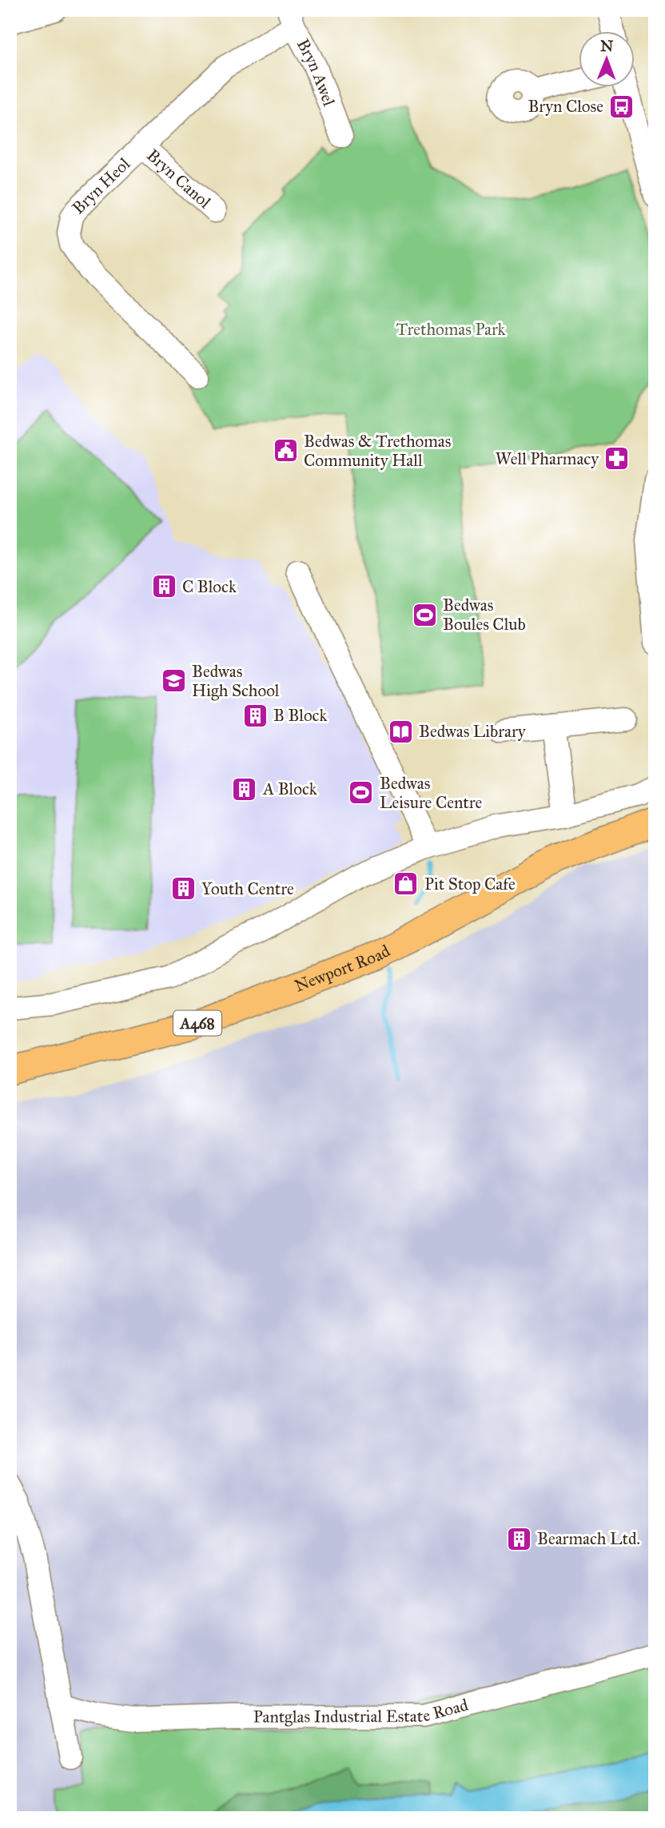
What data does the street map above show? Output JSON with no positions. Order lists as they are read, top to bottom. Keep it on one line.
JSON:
{"streets":{"main road":["Newport Road","A468"],"street":["Bryn Awel","Bryn Canol","Bryn Heol","Pantglas Industrial Estate Road"]},"crossings":[["Bryn Awel","Bryn Heol"],["Bryn Canol","Bryn Heol"]],"parks":["Trethomas Park"],"places":{"bus stop":["Bryn Close"],"public building":["Bedwas & Trethomas Community Hall"],"pharmacy":["Well Pharmacy"],"building":["C Block","B Block","A Block","Youth Centre","Bearmach Ltd."],"sports":["Bedwas Boules Club","Bedwas Leisure Centre"],"school or university":["Bedwas High School"],"library":["Bedwas Library"],"shop":["Pit Stop Cafe"]},"north":"top"}
